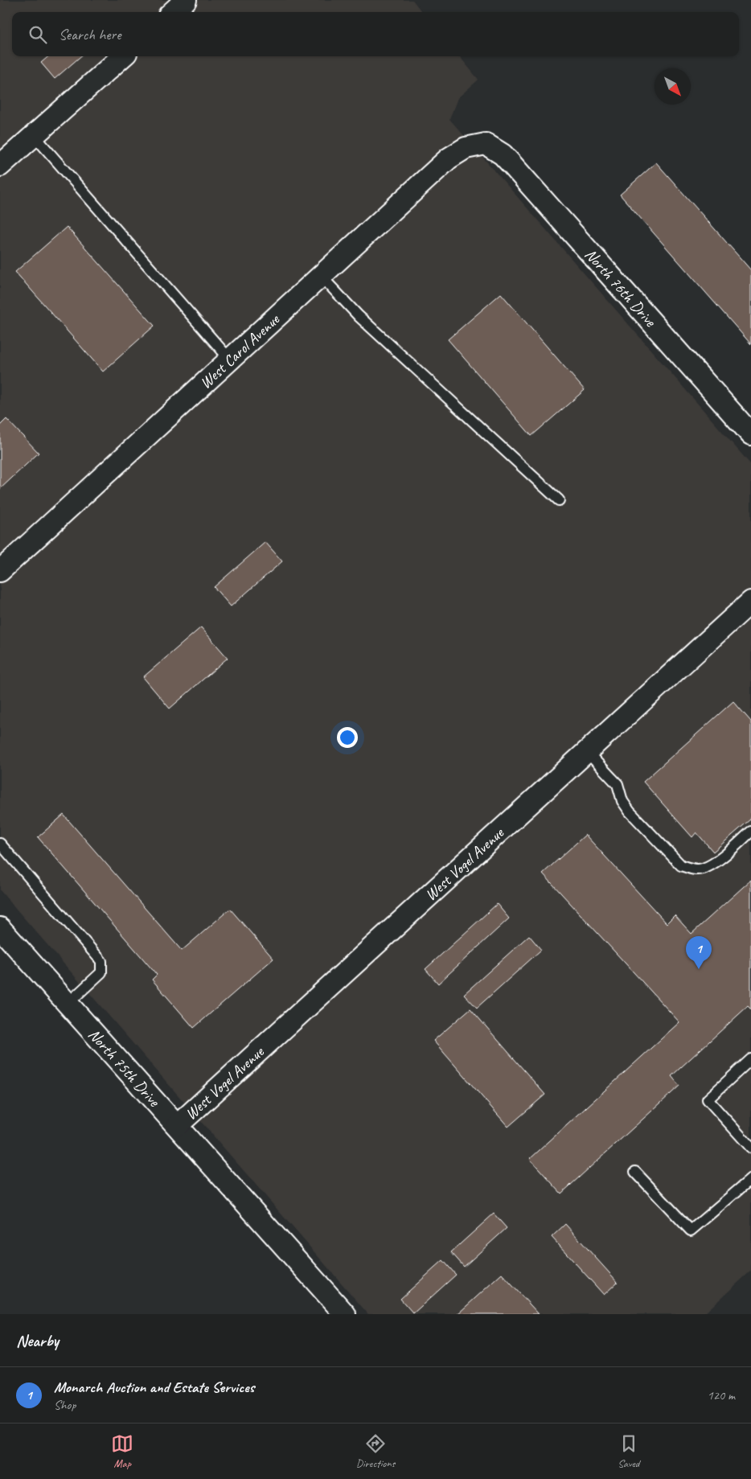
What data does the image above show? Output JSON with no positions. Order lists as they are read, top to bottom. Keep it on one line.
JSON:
{"streets":{"street":["North 76th Drive","West Carol Avenue","West Vogel Avenue","North 75th Drive"]},"crossings":[["North 76th Drive","West Carol Avenue"],["West Vogel Avenue","North 75th Drive"]],"north":"bottom right","page":{"search":"Search here","pins":"1","heading":"Nearby","list":[{"mark":"1","name":"Monarch Auction and Estate Services","note":"Shop","value":"120 m"}],"nav":["Map","Directions","Saved"]}}
